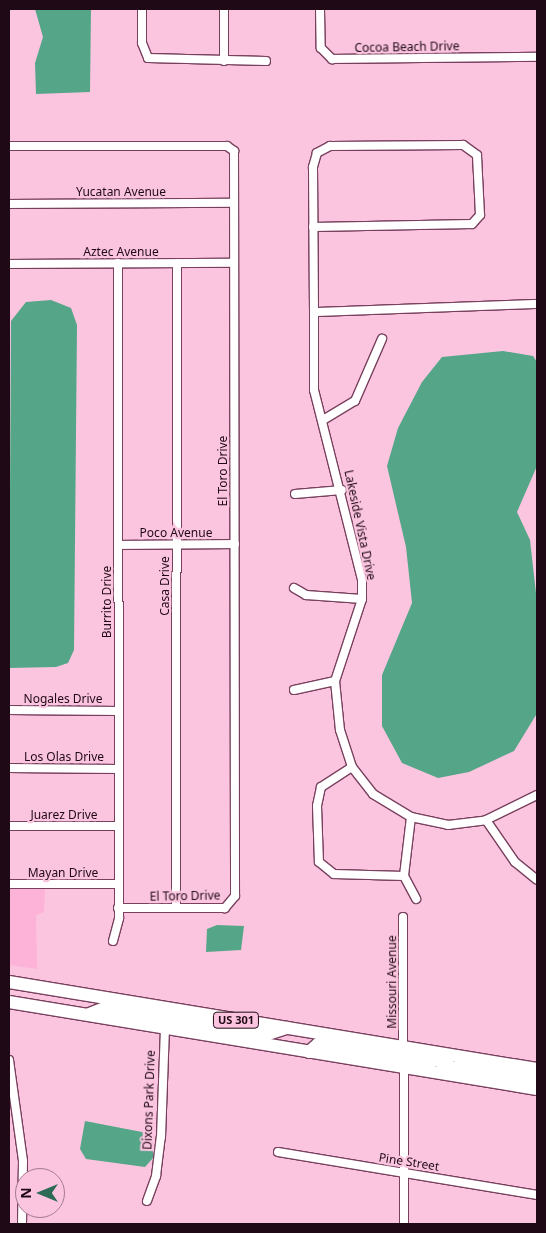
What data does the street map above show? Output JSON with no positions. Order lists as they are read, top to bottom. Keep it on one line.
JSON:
{"streets":{"main road":["US 301"],"street":["Cocoa Beach Drive","Yucatan Avenue","Aztec Avenue","El Toro Drive","Lakeside Vista Drive","Poco Avenue","Casa Drive","Burrito Drive","Nogales Drive","Los Olas Drive","Juarez Drive","Mayan Drive","Missouri Avenue","Dixons Park Drive","Pine Street"]},"crossings":[["Yucatan Avenue","El Toro Drive"],["Aztec Avenue","El Toro Drive"],["Aztec Avenue","Casa Drive"],["Aztec Avenue","Burrito Drive"],["El Toro Drive","Poco Avenue"],["El Toro Drive","Casa Drive"],["El Toro Drive","Burrito Drive"],["Poco Avenue","Casa Drive"],["Poco Avenue","Burrito Drive"],["Burrito Drive","Nogales Drive"],["Burrito Drive","Los Olas Drive"],["Burrito Drive","Juarez Drive"],["Burrito Drive","Mayan Drive"],["Missouri Avenue","US 301"],["US 301","Dixons Park Drive"]],"north":"left"}
